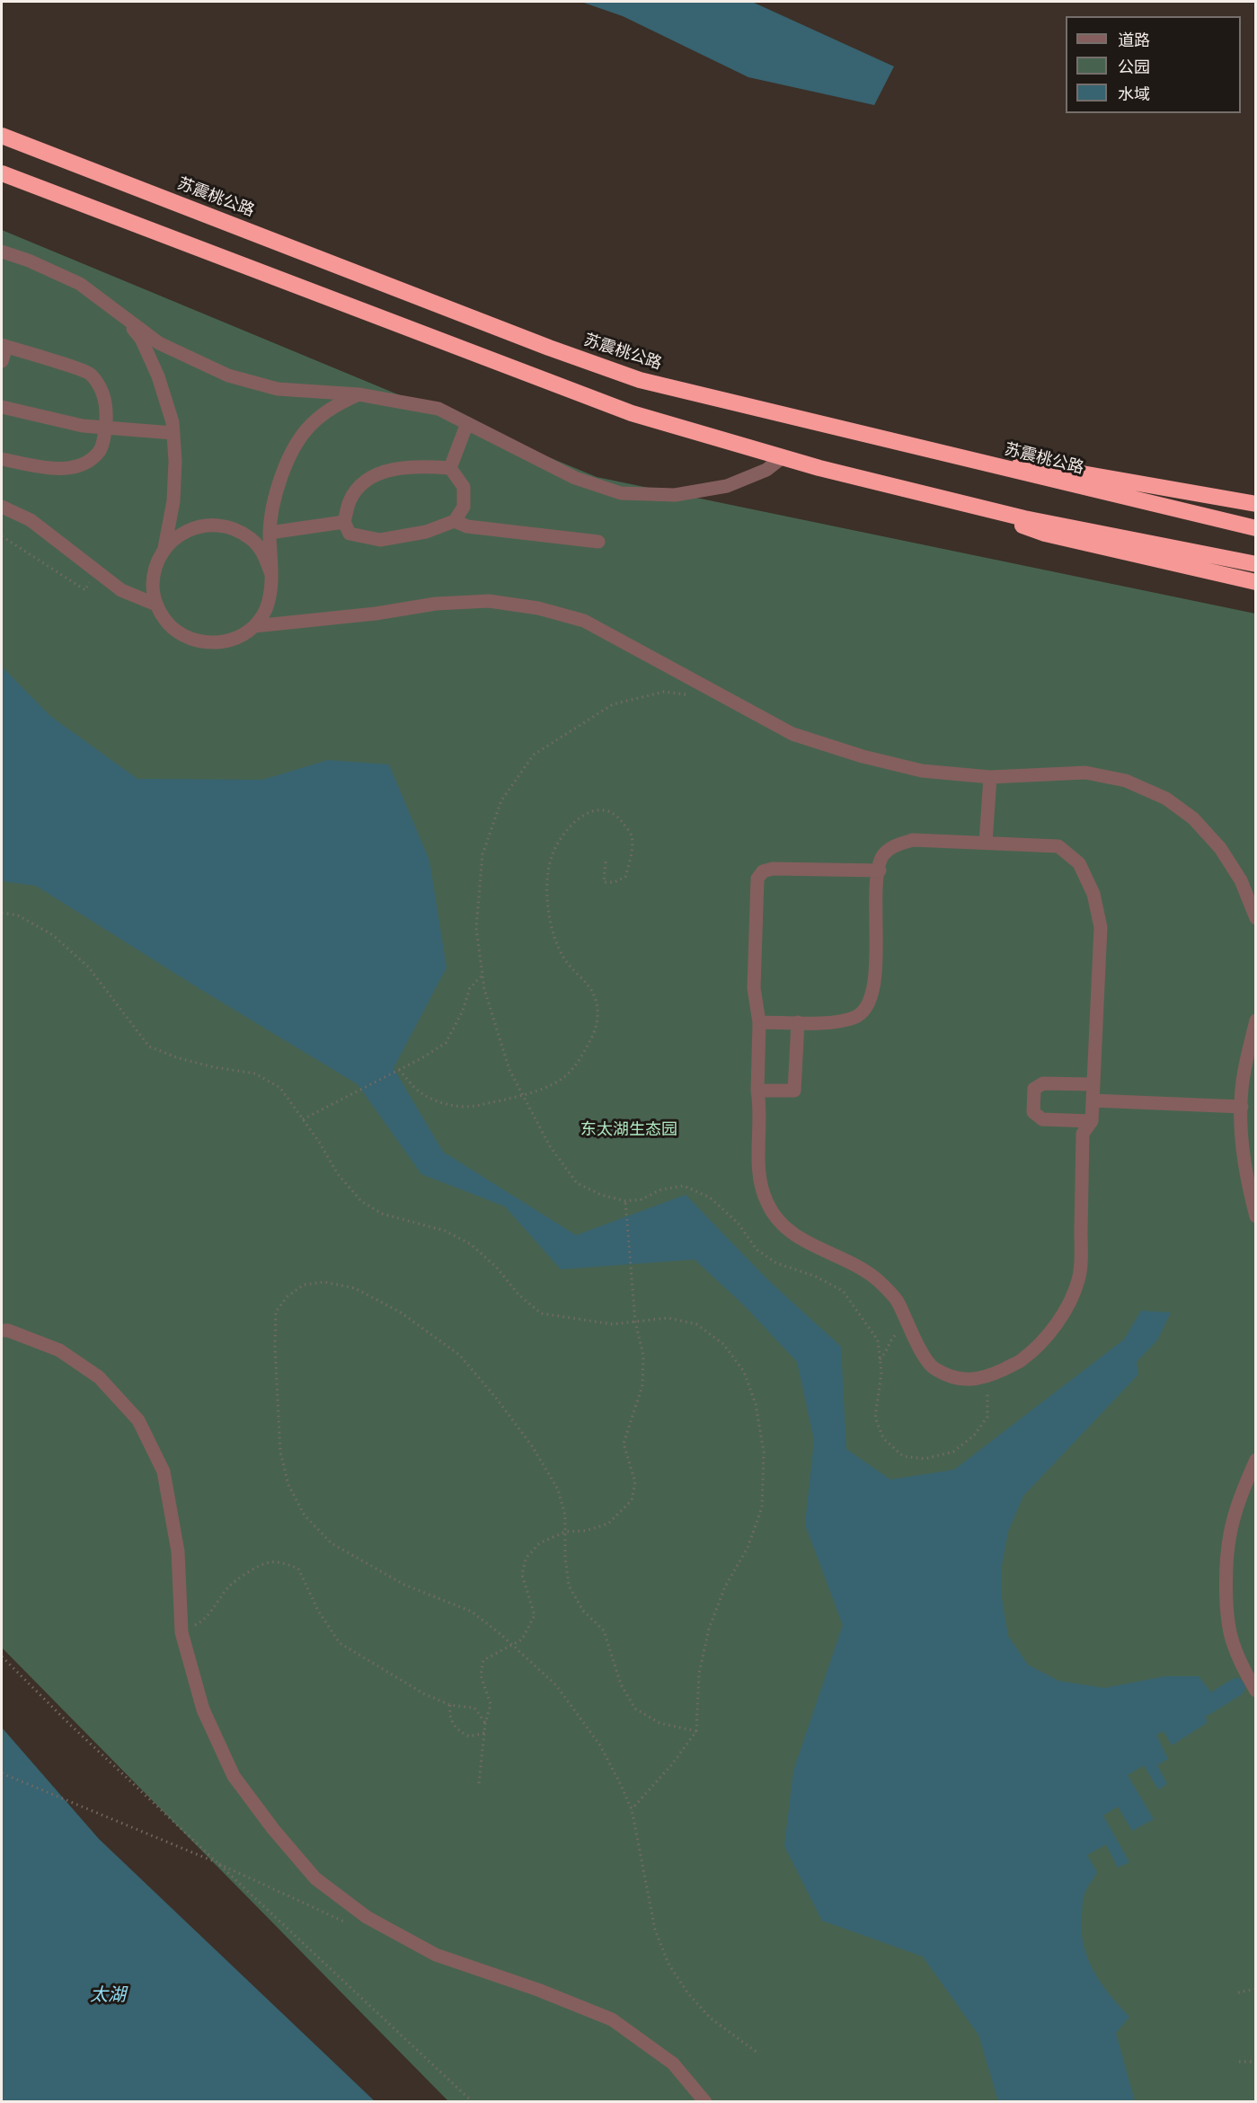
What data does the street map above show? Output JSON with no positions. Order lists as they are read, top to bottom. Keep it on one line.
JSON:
{"streets":{"highway":["苏震桃公路"]},"water":["太湖"],"parks":["东太湖生态园"],"legend":["道路","公园","水域"]}
